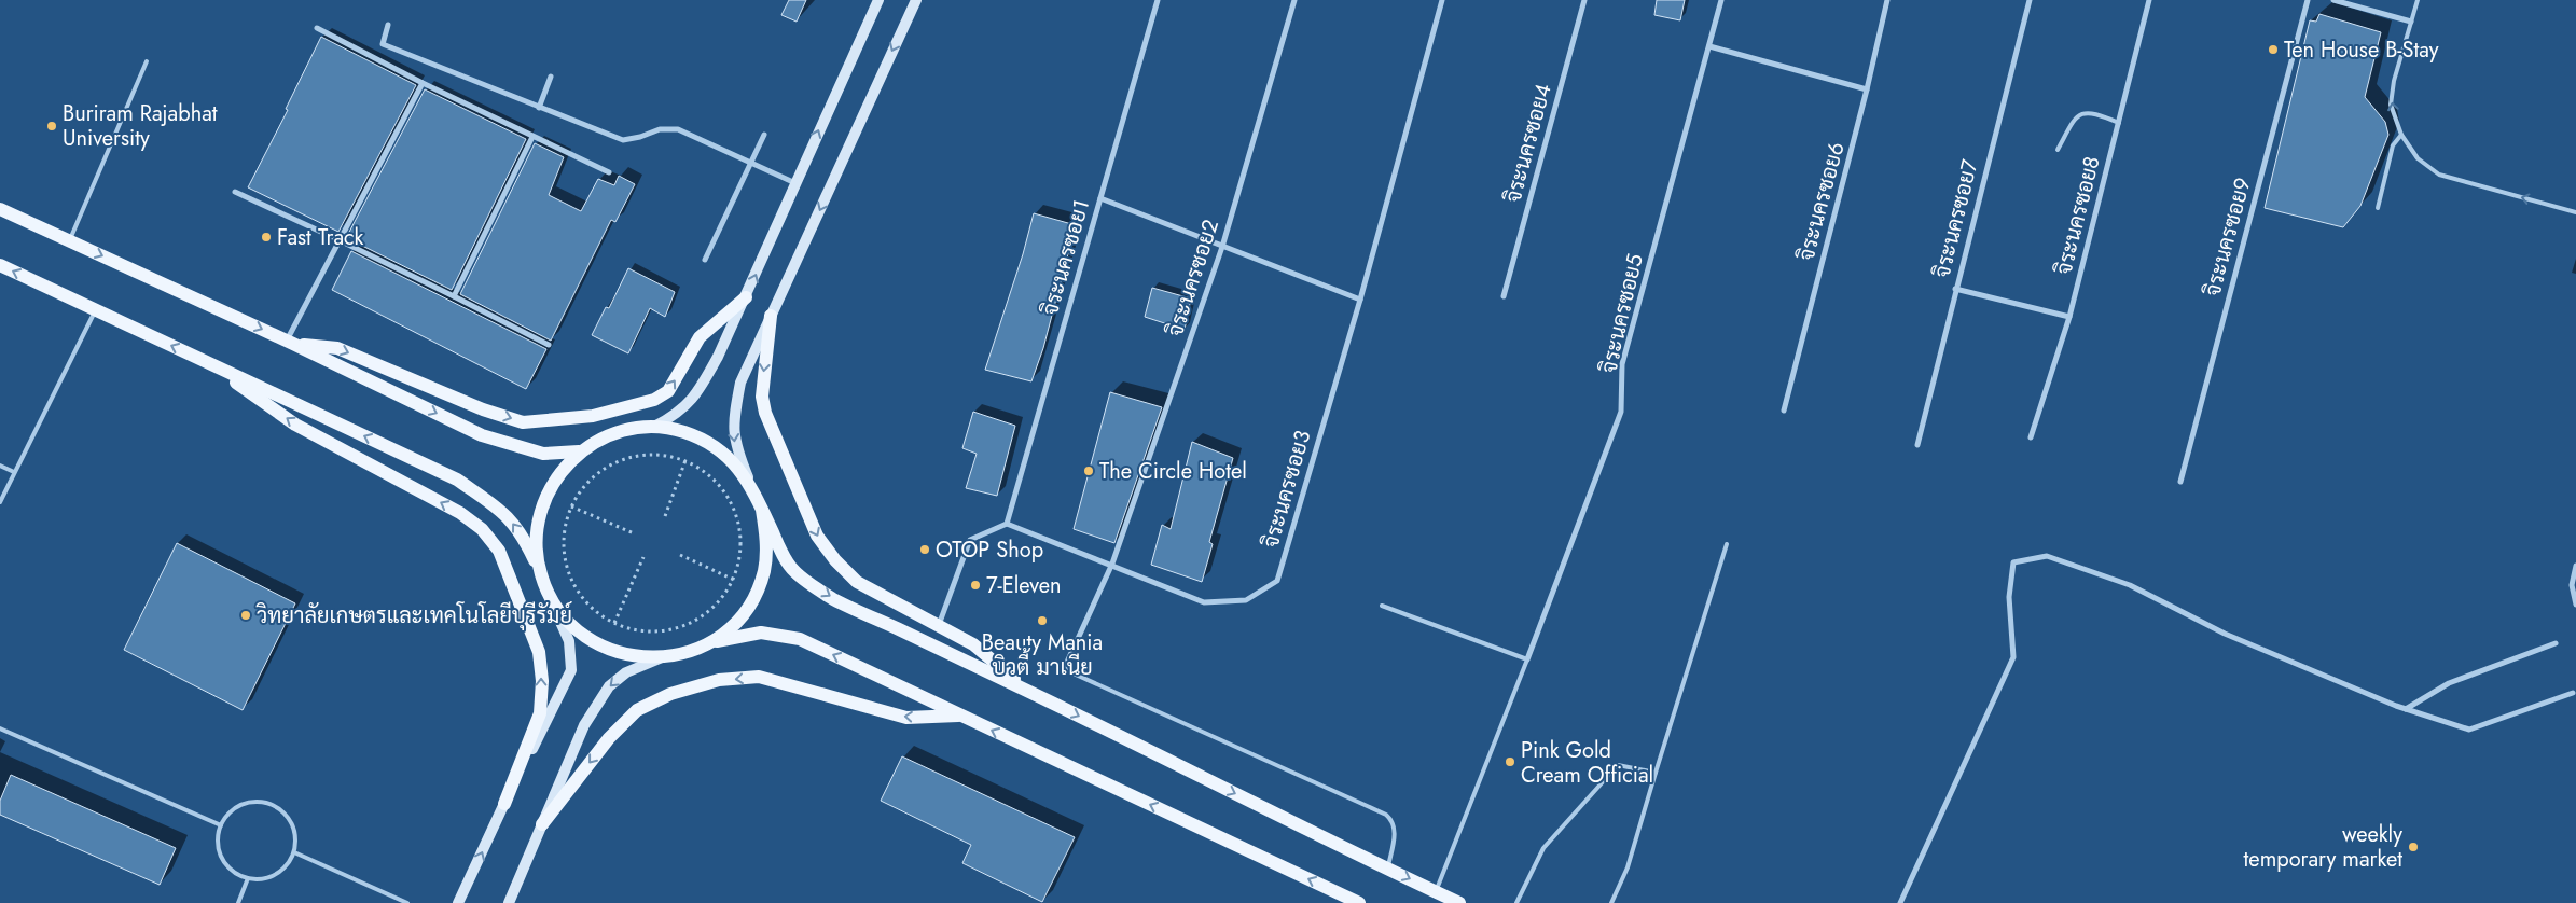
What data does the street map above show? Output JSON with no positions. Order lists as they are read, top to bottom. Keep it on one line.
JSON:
{"streets":{"street":["จิระนครซอย4","จิระนครซอย6","จิระนครซอย8","จิระนครซอย7","จิระนครซอย9","จิระนครซอย1","จิระนครซอย2","จิระนครซอย5","จิระนครซอย3"]},"crossings":[["จิระนครซอย1","จิระนครซอย3"],["จิระนครซอย2","จิระนครซอย3"]],"places":["Ten House B-Stay","Buriram Rajabhat University","Fast Track","The Circle Hotel","OTOP Shop","7-Eleven","วิทยาลัยเกษตรและเทคโนโลยีบุรีรัมย์","Beauty Mania บิวตี้ มาเนีย","Pink Gold Cream Official","weekly temporary market"]}
